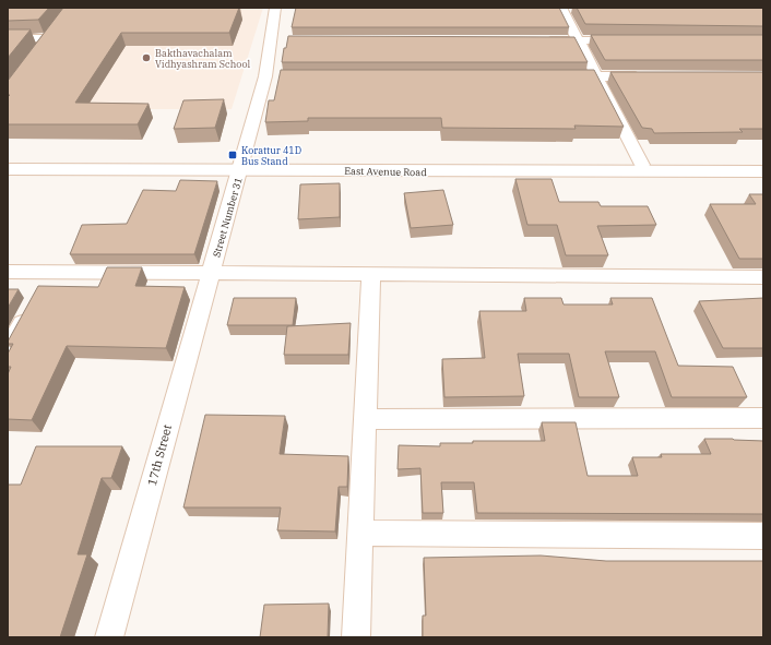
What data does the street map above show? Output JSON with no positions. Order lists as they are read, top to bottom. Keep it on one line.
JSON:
{"streets":{"main road":["East Avenue Road"],"street":["Street Number 31","17th Street"]},"crossings":[["East Avenue Road","Street Number 31"],["Street Number 31","17th Street"]],"places":{"other":["Bakthavachalam Vidhyashram School"],"transit":["Korattur 41D Bus Stand"]}}
